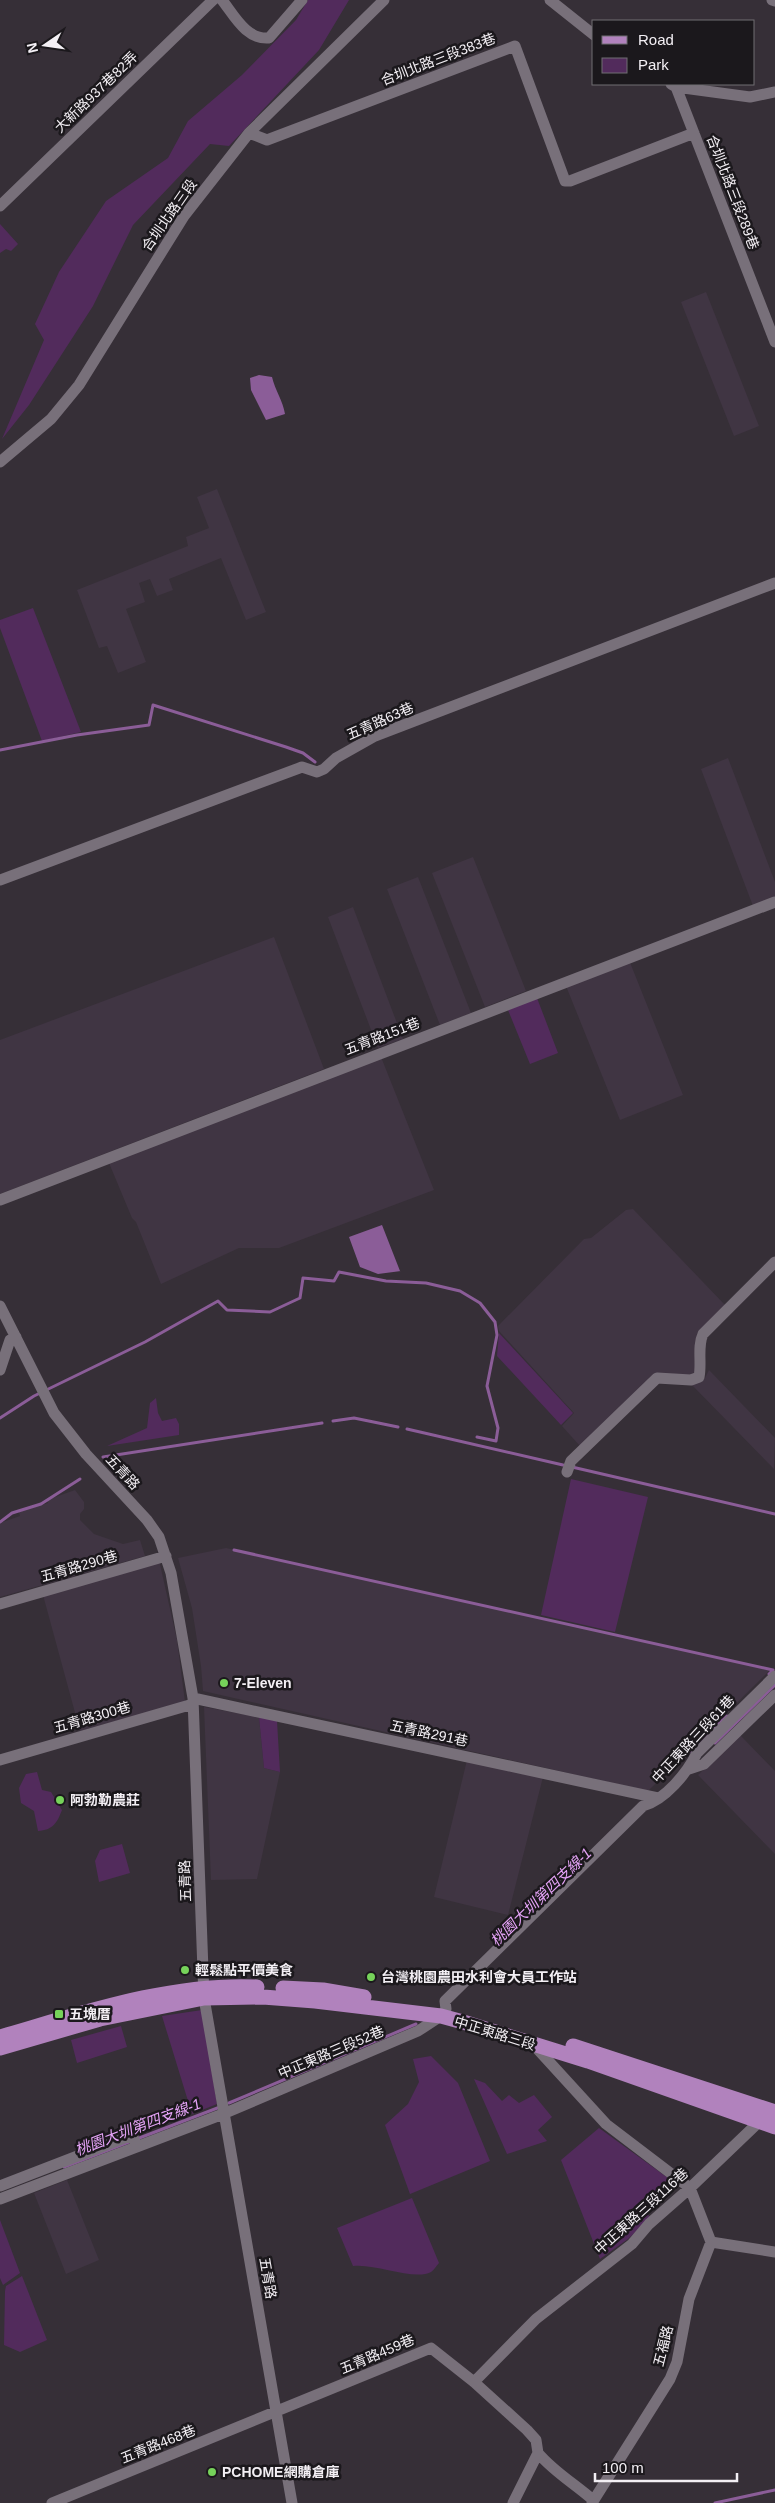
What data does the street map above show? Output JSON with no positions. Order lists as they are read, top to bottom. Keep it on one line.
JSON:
{"streets":{"main road":["中正東路三段"],"street":["合圳北路三段383巷","大新路937巷82弄","合圳北路三段289巷","合圳北路三段","五青路63巷","五青路151巷","五青路","五青路290巷","五青路300巷","五青路291巷","中正東路三段61巷","中正東路三段52巷","中正東路三段116巷","五福路","五青路459巷","五青路468巷"]},"crossings":[["合圳北路三段383巷","合圳北路三段289巷"],["合圳北路三段383巷","合圳北路三段"],["五青路","五青路290巷"],["五青路","五青路300巷"],["五青路","五青路291巷"],["五青路","中正東路三段"],["五青路","中正東路三段52巷"],["五青路","五青路459巷"],["五青路","五青路468巷"],["五青路300巷","五青路291巷"],["五青路291巷","中正東路三段61巷"],["中正東路三段61巷","中正東路三段"],["中正東路三段61巷","中正東路三段52巷"],["中正東路三段","中正東路三段52巷"],["中正東路三段","中正東路三段116巷"],["中正東路三段116巷","五青路459巷"],["五福路","五青路459巷"],["五青路459巷","五青路468巷"]],"water":["桃園大圳第四支線-1"],"places":{"other":["7-Eleven","阿勃勒農莊","輕鬆點平價美食","台灣桃園農田水利會大員工作站","PCHOME網購倉庫"],"transit":["五塊厝"]},"legend":["Road","Park"],"scale_bar":"100 m","north":"left"}
